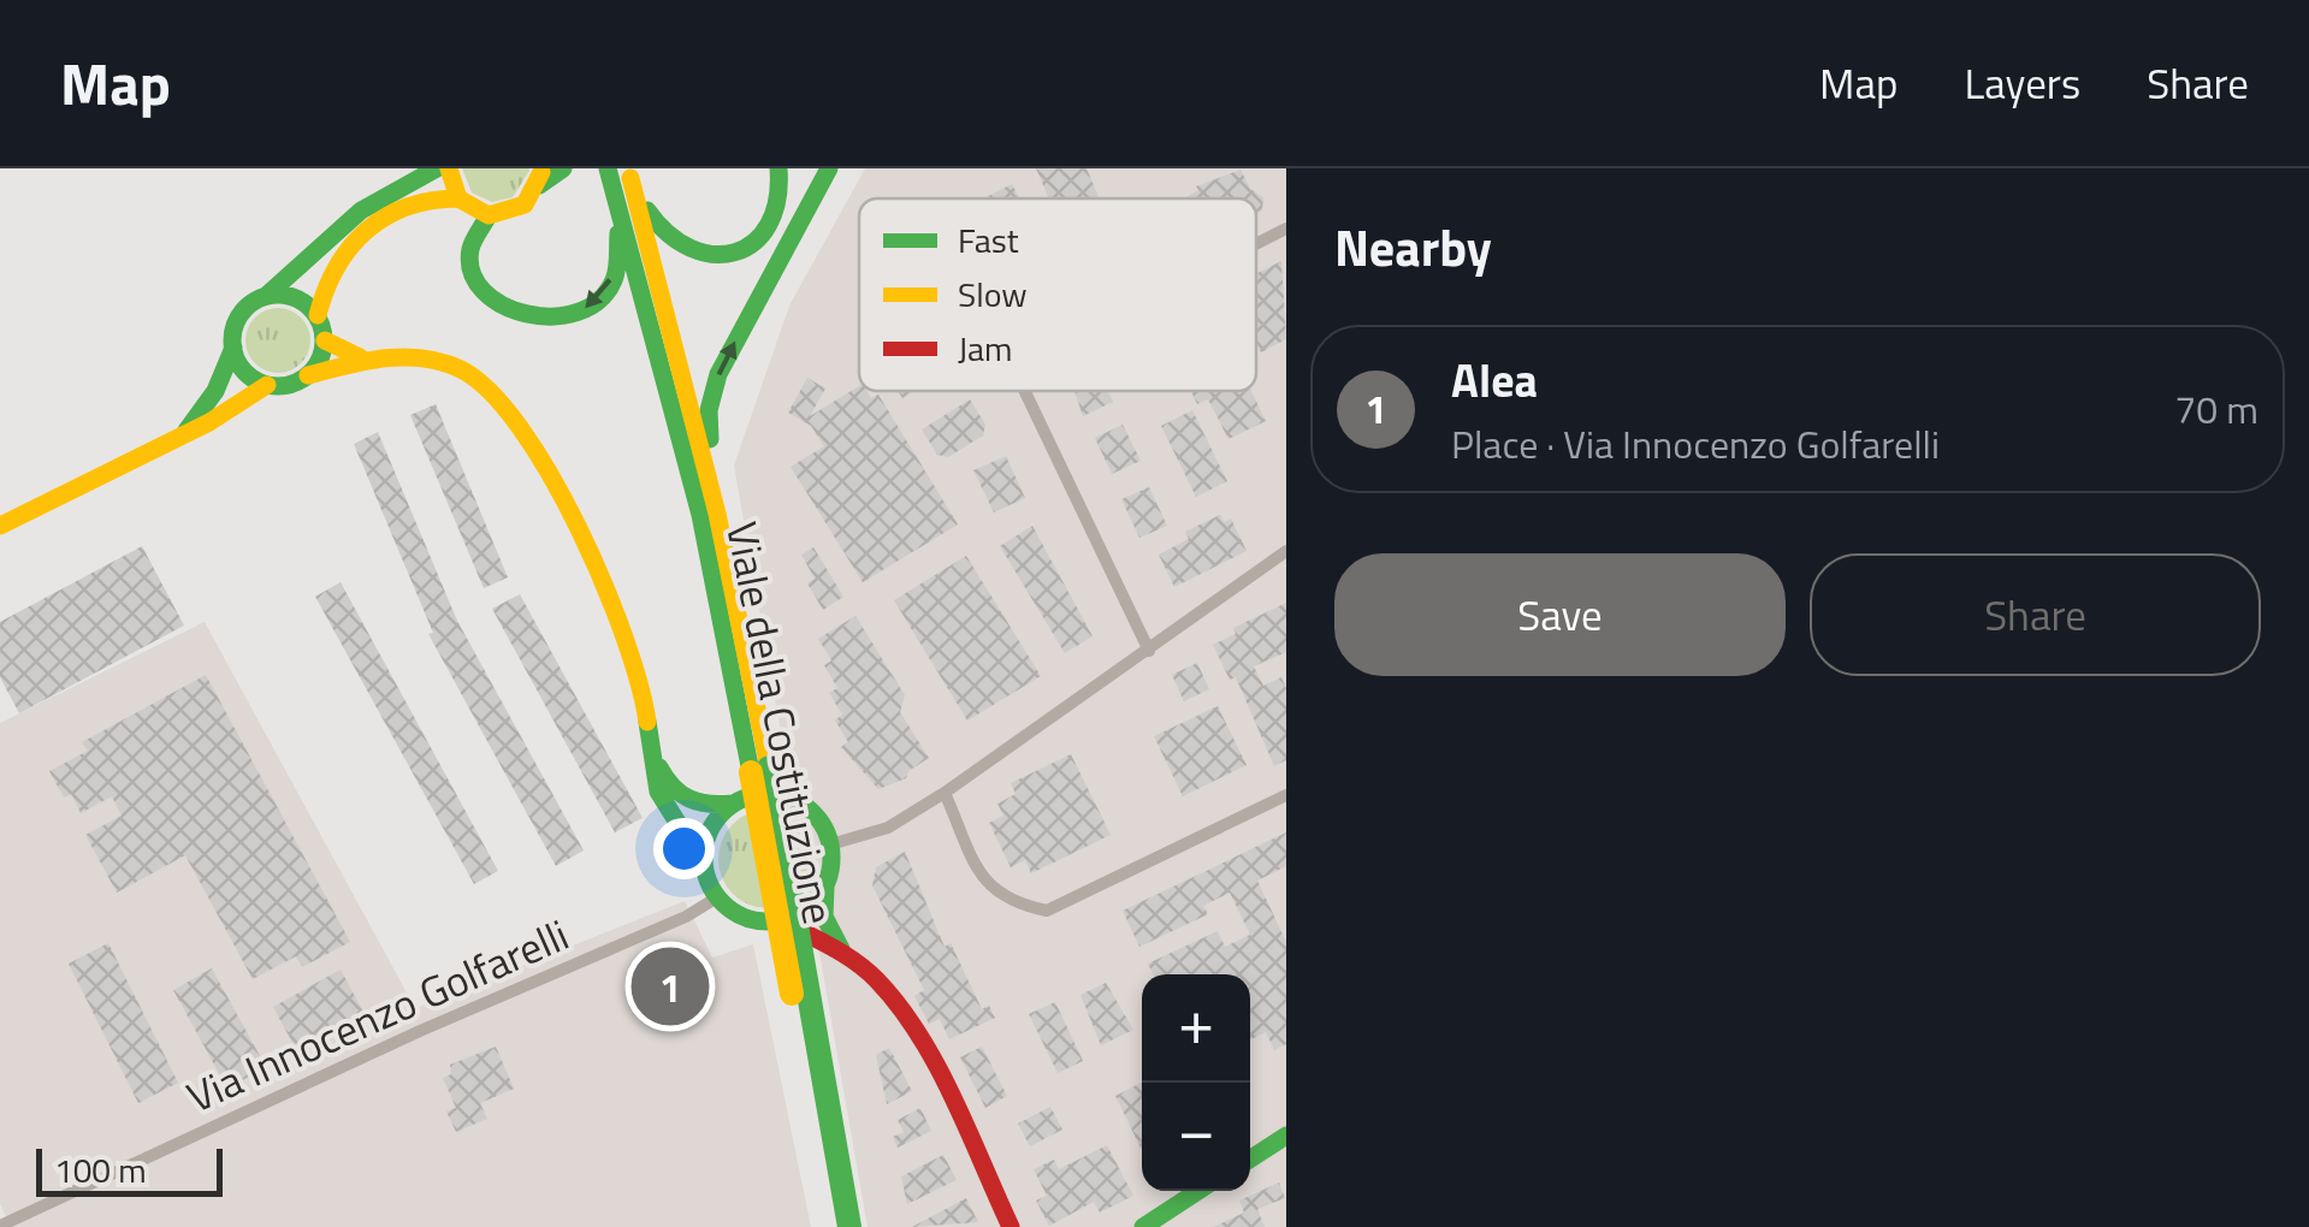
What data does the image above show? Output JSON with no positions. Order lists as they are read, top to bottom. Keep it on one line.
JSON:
{"streets":{"main road":["Viale della Costituzione"],"street":["Via Innocenzo Golfarelli"]},"legend":["Fast","Slow","Jam"],"scale_bar":"100 m","page":{"header":"Map","nav":["Map","Layers","Share"],"heading":"Nearby","list":[{"mark":"1","name":"Alea","note":"Place · Via Innocenzo Golfarelli","value":"70 m"}],"buttons":["Save","Share"],"pins":"1","map_buttons":["+","−"],"scale":"100 m"}}
